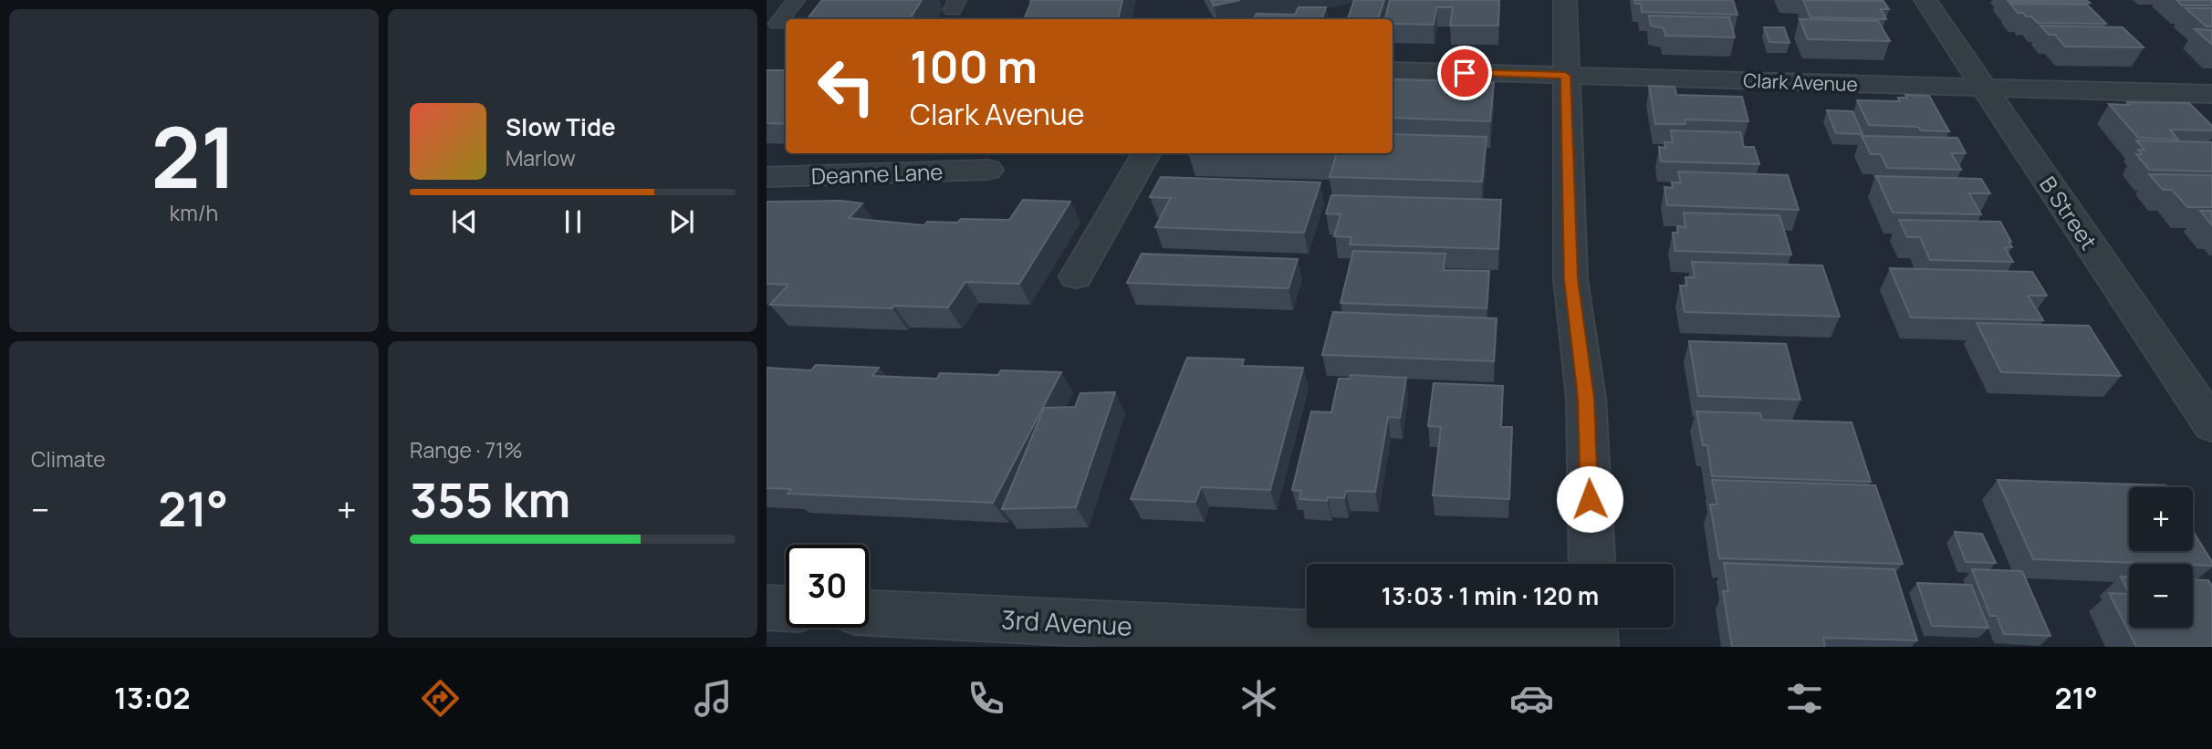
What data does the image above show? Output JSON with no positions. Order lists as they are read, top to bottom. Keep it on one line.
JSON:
{"streets":{"street":["Clark Avenue","Deanne Lane","B Street","3rd Avenue"]},"crossings":[["Clark Avenue","B Street"]],"page":{"tile":[["21","km/h"],"Climate",["Range · 71%","355 km"]],"turn":["100 m","Clark Avenue"],"song":["Slow Tide","Marlow"],"heat":["−","21°","+"],"map_buttons":["+","−"],"limit":"30","trip":"13:03 · 1 min · 120 m","tabs":["13:02","21°"]}}
